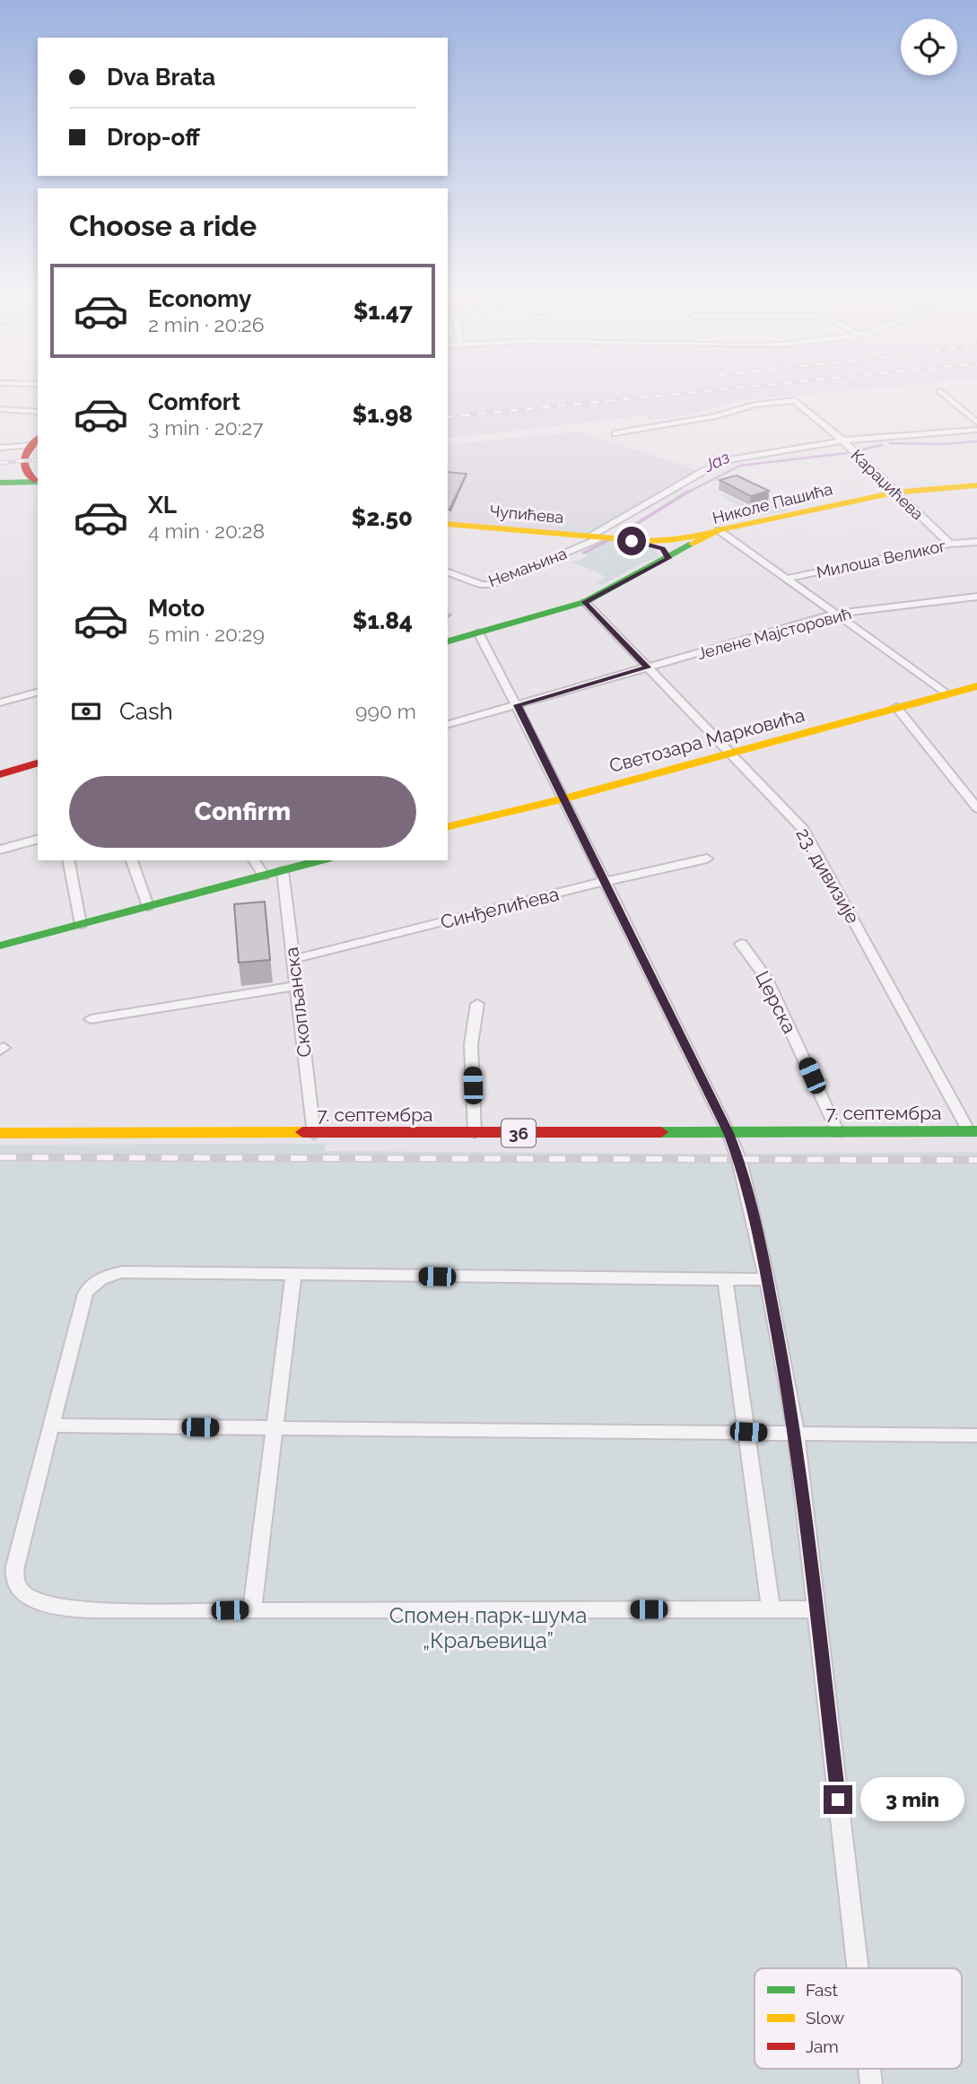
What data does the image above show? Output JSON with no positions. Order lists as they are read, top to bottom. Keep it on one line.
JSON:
{"streets":{"street":["Караџићева","Николе Пашића","Чупићева","Милоша Великог","Немањина","Јелене Мајсторовић","Светозара Марковића","23. дивизије","Синђелићева","Скопљанска","Церска","7. септембра","36"]},"crossings":[["Караџићева","Николе Пашића"],["Караџићева","Милоша Великог"],["Караџићева","Немањина"],["Николе Пашића","Чупићева"],["Чупићева","Немањина"],["Јелене Мајсторовић","23. дивизије"],["Светозара Марковића","23. дивизије"],["23. дивизије","7. септембра"],["Синђелићева","Скопљанска"],["Скопљанска","7. септембра"],["Церска","7. септембра"]],"water":["Јаз"],"parks":["Спомен парк-шума „Краљевица”"],"legend":["Fast","Slow","Jam"],"page":{"banner":["Dva Brata","Drop-off"],"heading":"Choose a ride","list":[{"name":"Economy","note":"2 min · 20:26","value":"$1.47"},{"name":"Comfort","note":"3 min · 20:27","value":"$1.98"},{"name":"XL","note":"4 min · 20:28","value":"$2.50"},{"name":"Moto","note":"5 min · 20:29","value":"$1.84"}],"pay":["Cash","990 m"],"buttons":"Confirm","bubble":"3 min"}}
